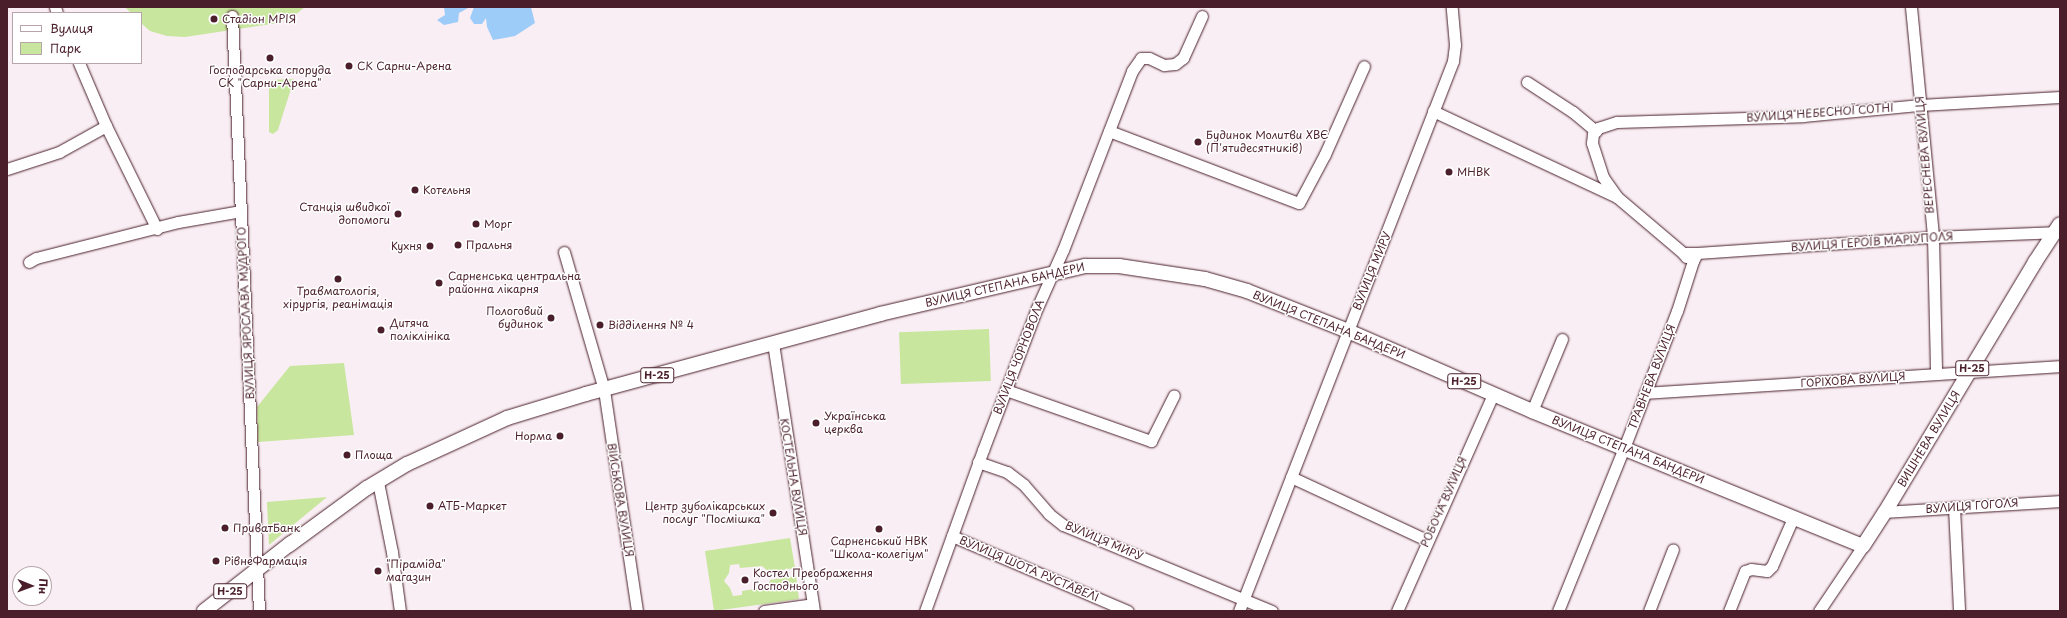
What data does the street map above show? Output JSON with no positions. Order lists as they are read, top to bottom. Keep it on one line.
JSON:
{"streets":{"main road":["ВУЛИЦЯ СТЕПАНА БАНДЕРИ","Н-25","ВИШНЕВА ВУЛИЦЯ"],"street":["ВУЛИЦЯ НЕБЕСНОЇ СОТНІ","ВЕРЕСНЕВА ВУЛИЦЯ","ВУЛИЦЯ ГЕРОЇВ МАРІУПОЛЯ","ВУЛИЦЯ МИРУ","ВУЛИЦЯ ЯРОСЛАВА МУДРОГО","ВУЛИЦЯ ЧОРНОВОЛА","ТРАВНЕВА ВУЛИЦЯ","ГОРІХОВА ВУЛИЦЯ","КОСТЕЛЬНА ВУЛИЦЯ","ВІЙСЬКОВА ВУЛИЦЯ","РОБОЧА ВУЛИЦЯ","ВУЛИЦЯ ГОГОЛЯ","ВУЛИЦЯ ШОТА РУСТАВЕЛІ"]},"crossings":[["ВУЛИЦЯ НЕБЕСНОЇ СОТНІ","ВЕРЕСНЕВА ВУЛИЦЯ"],["ВЕРЕСНЕВА ВУЛИЦЯ","ВУЛИЦЯ ГЕРОЇВ МАРІУПОЛЯ"],["ВЕРЕСНЕВА ВУЛИЦЯ","ГОРІХОВА ВУЛИЦЯ"],["ВУЛИЦЯ ГЕРОЇВ МАРІУПОЛЯ","ТРАВНЕВА ВУЛИЦЯ"],["ВУЛИЦЯ ГЕРОЇВ МАРІУПОЛЯ","ВИШНЕВА ВУЛИЦЯ"],["ВУЛИЦЯ МИРУ","ВУЛИЦЯ СТЕПАНА БАНДЕРИ"],["ВУЛИЦЯ МИРУ","ВУЛИЦЯ ЧОРНОВОЛА"],["ВУЛИЦЯ СТЕПАНА БАНДЕРИ","ВУЛИЦЯ ЯРОСЛАВА МУДРОГО"],["ВУЛИЦЯ СТЕПАНА БАНДЕРИ","ВУЛИЦЯ ЧОРНОВОЛА"],["ВУЛИЦЯ СТЕПАНА БАНДЕРИ","ТРАВНЕВА ВУЛИЦЯ"],["ВУЛИЦЯ СТЕПАНА БАНДЕРИ","ВИШНЕВА ВУЛИЦЯ"],["ВУЛИЦЯ СТЕПАНА БАНДЕРИ","КОСТЕЛЬНА ВУЛИЦЯ"],["ВУЛИЦЯ СТЕПАНА БАНДЕРИ","ВІЙСЬКОВА ВУЛИЦЯ"],["ВУЛИЦЯ СТЕПАНА БАНДЕРИ","РОБОЧА ВУЛИЦЯ"],["ВУЛИЦЯ ЧОРНОВОЛА","ВУЛИЦЯ ШОТА РУСТАВЕЛІ"],["ТРАВНЕВА ВУЛИЦЯ","ГОРІХОВА ВУЛИЦЯ"],["ГОРІХОВА ВУЛИЦЯ","ВИШНЕВА ВУЛИЦЯ"],["ВИШНЕВА ВУЛИЦЯ","ВУЛИЦЯ ГОГОЛЯ"]],"places":["Стадіон МРІЯ","Господарська споруда СК \"Сарни-Арена\"","СК Сарни-Арена","Будинок Молитви ХВЄ (П'ятидесятників)","МНВК","Котельня","Станція швидкої допомоги","Морг","Пральня","Кухня","Травматологія, хірургія, реанімація","Сарненська центральна районна лікарня","Пологовий будинок","Відділення № 4","Дитяча поліклініка","Українська церква","Норма","Площа","АТБ-Маркет","Центр зуболікарських послуг \"Посмішка\"","ПриватБанк","Сарненський НВК \"Школа-колегіум\"","РівнеФармація","\"Піраміда\" магазин","Костел Преображення Господнього"],"legend":["Вулиця","Парк"],"north":"right"}
